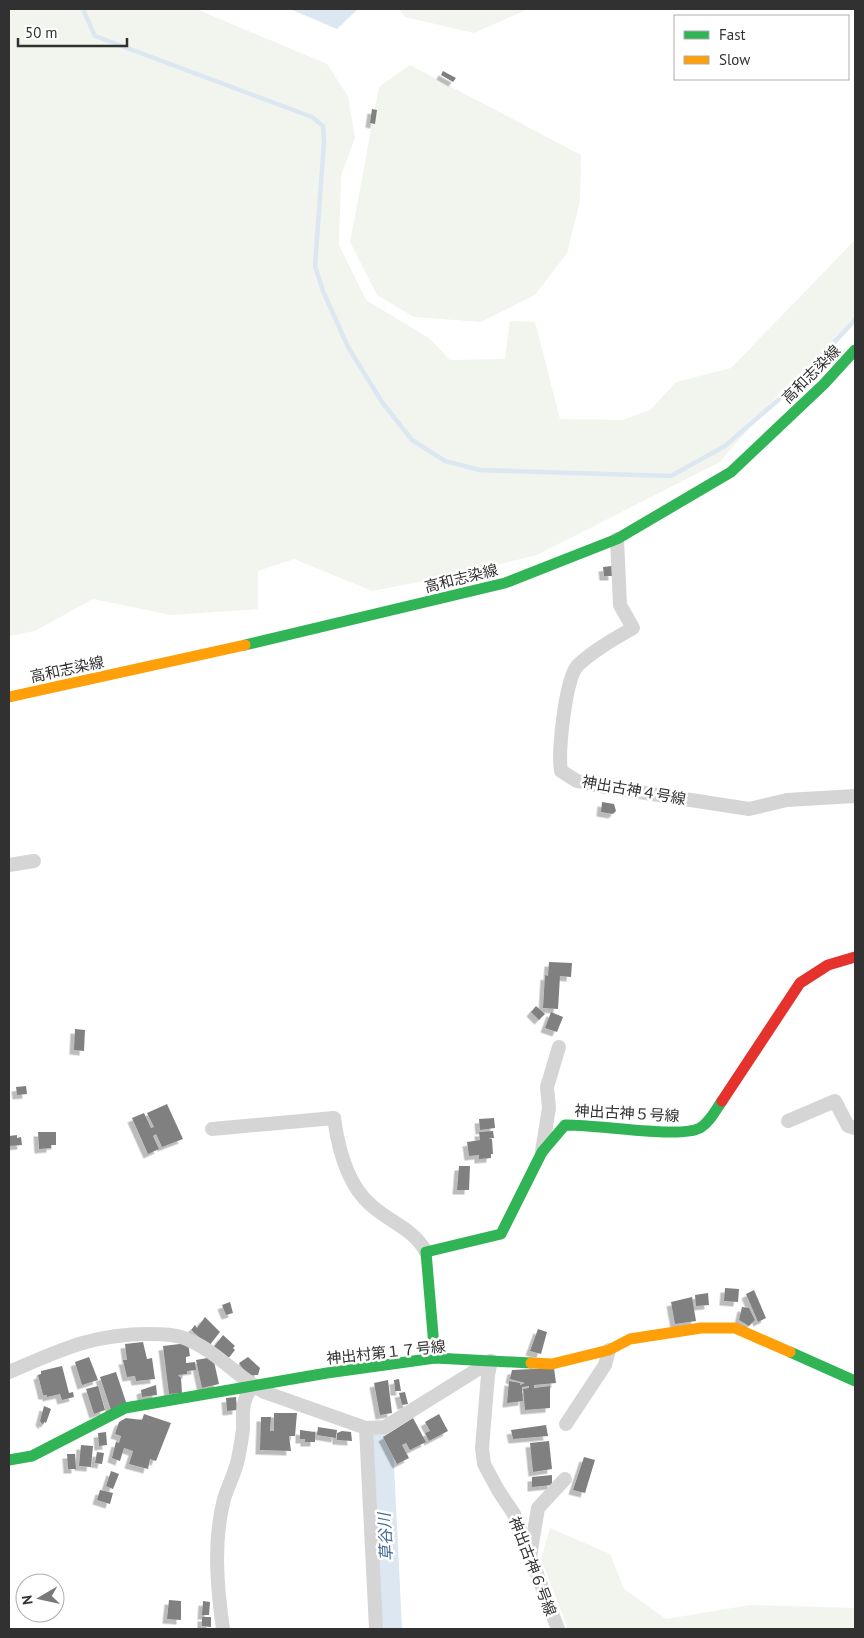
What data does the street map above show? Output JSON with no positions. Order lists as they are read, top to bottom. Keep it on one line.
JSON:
{"streets":{"street":["高和志染線","神出古神４号線","神出古神５号線","神出村第１７号線","神出古神６号線"]},"crossings":[["高和志染線","神出古神４号線"],["神出村第１７号線","神出古神６号線"]],"water":["草谷川"],"legend":["Fast","Slow"],"scale_bar":"50 m","north":"left"}
